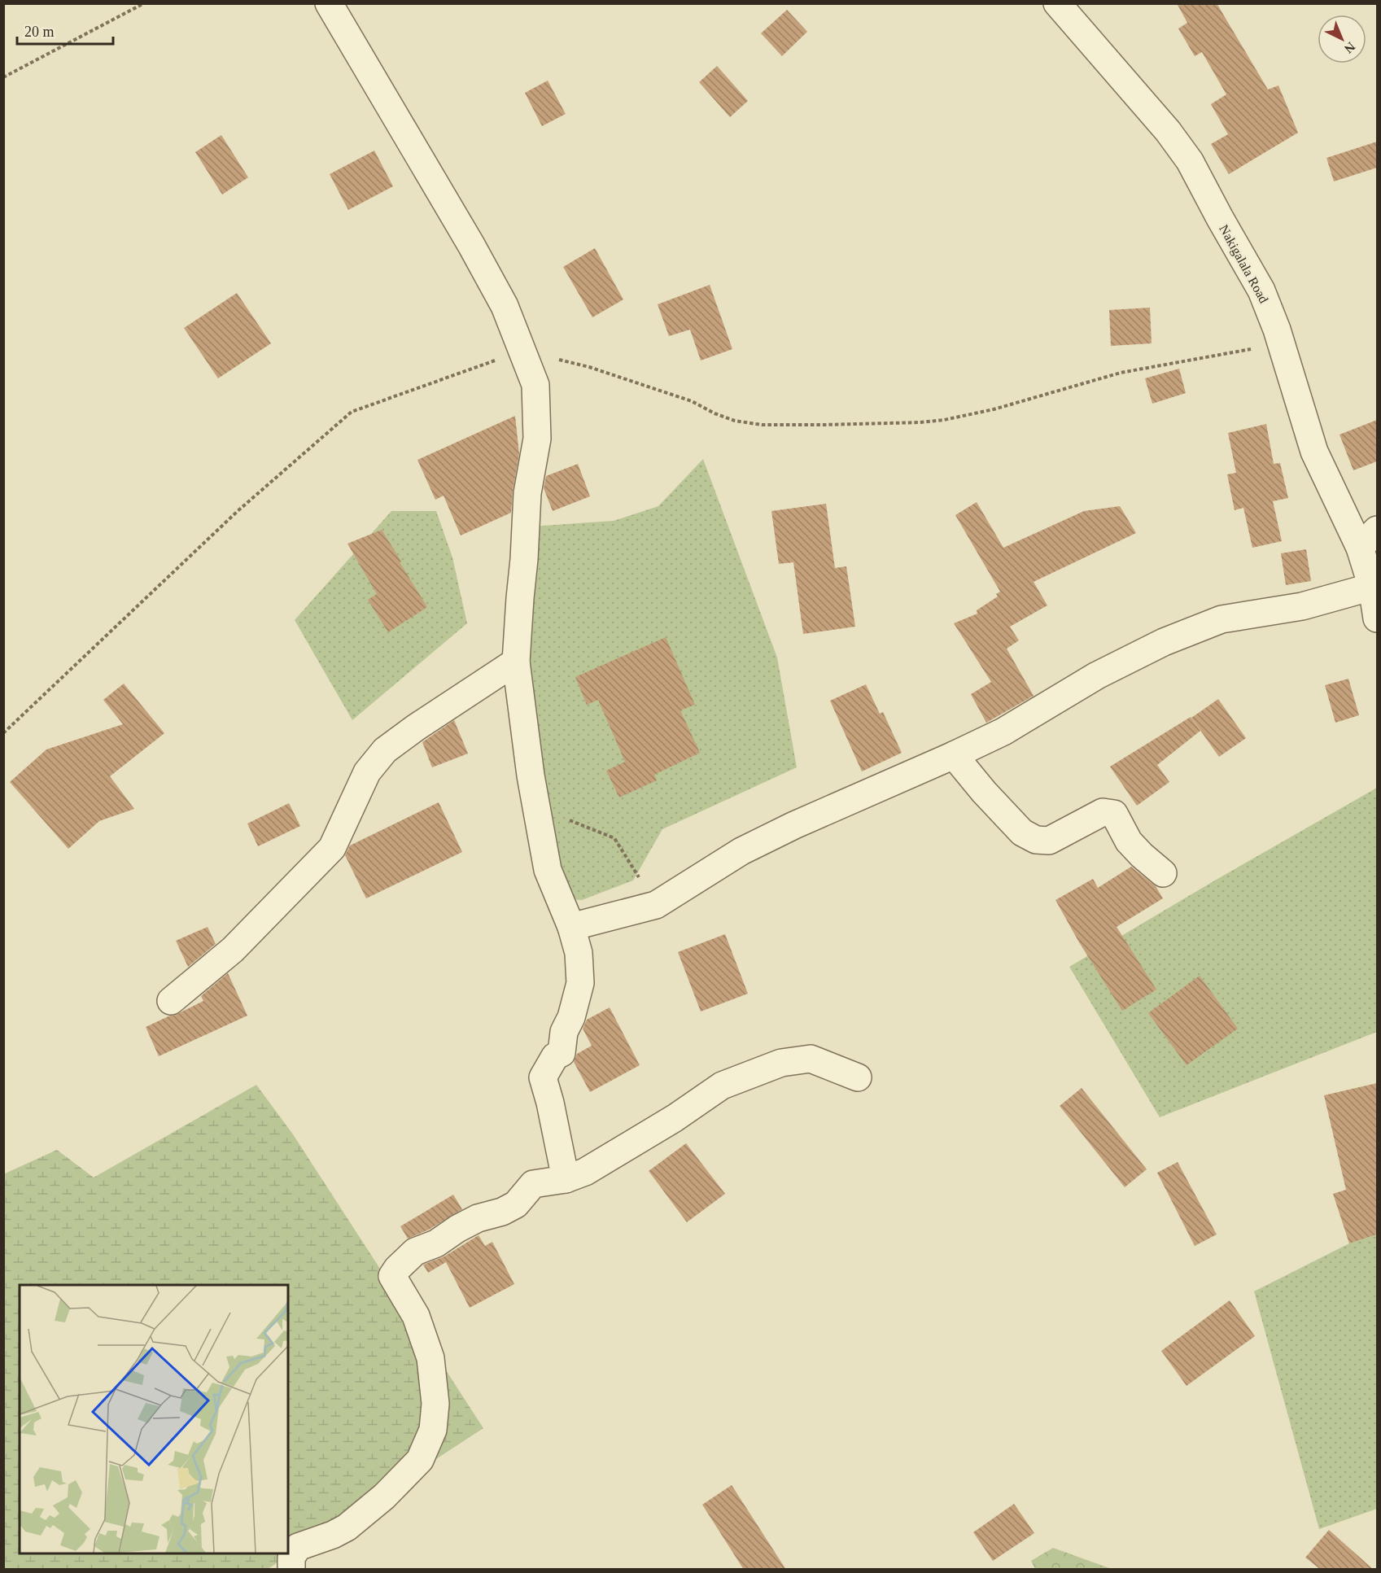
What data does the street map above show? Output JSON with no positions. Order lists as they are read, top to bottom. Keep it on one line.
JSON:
{"streets":{"street":["Nakigalala Road"]},"scale_bar":"20 m","north":"bottom right"}
